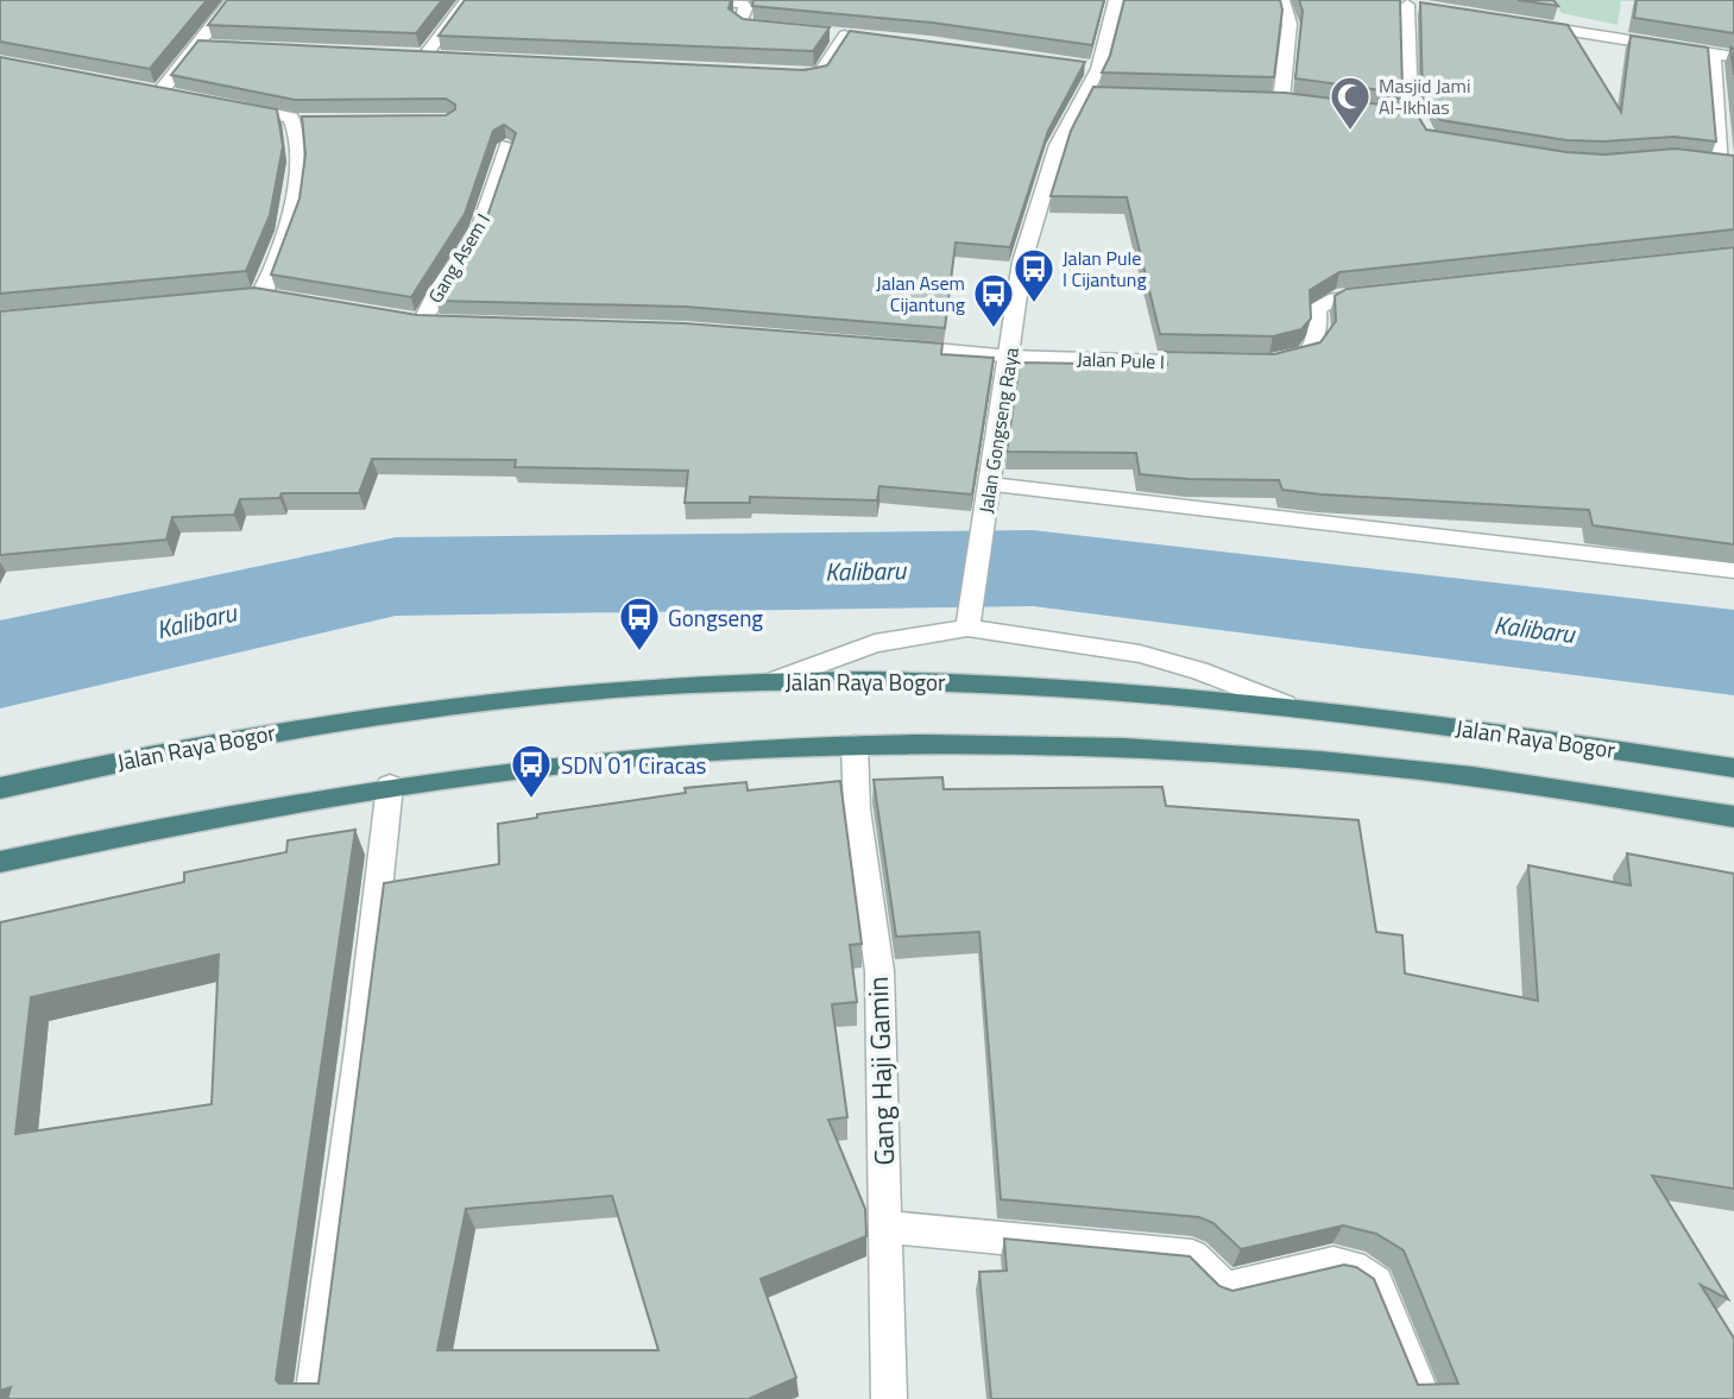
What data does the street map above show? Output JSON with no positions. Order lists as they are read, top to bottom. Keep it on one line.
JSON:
{"streets":{"highway":["Jalan Raya Bogor"],"street":["Gang Asem I","Jalan Pule I","Jalan Gongseng Raya","Gang Haji Gamin"]},"crossings":[["Jalan Pule I","Jalan Gongseng Raya"]],"water":["Kalibaru"],"places":{"mosque":["Masjid Jami Al-Ikhlas"],"bus stop":["Jalan Pule I Cijantung","Jalan Asem Cijantung","Gongseng","SDN 01 Ciracas"]}}
